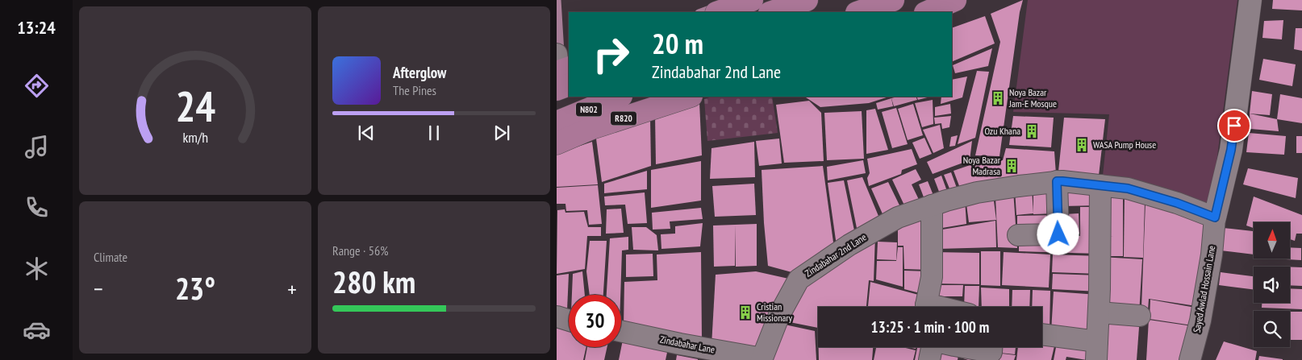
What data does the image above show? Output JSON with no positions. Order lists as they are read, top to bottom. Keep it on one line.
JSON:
{"streets":{"highway":["N802","R820"],"street":["Zindabahar 2nd Lane","Sayed Awlad Hossain Lane","Zindabahar Lane"]},"crossings":[["Zindabahar 2nd Lane","Sayed Awlad Hossain Lane"],["Zindabahar 2nd Lane","Zindabahar Lane"]],"places":{"building":["Noya Bazar Jam-E Mosque","Ozu Khana","WASA Pump House","Noya Bazar Madrasa","Cristian Missionary"]},"north":"top","page":{"tabs":"13:24","turn":["20 m","Zindabahar 2nd Lane"],"song":["Afterglow","The Pines"],"tile":["Climate",["Range · 56%","280 km"]],"heat":["−","23°","+"],"limit":"30","trip":"13:25 · 1 min · 100 m","gauge":["24","km/h"]}}
